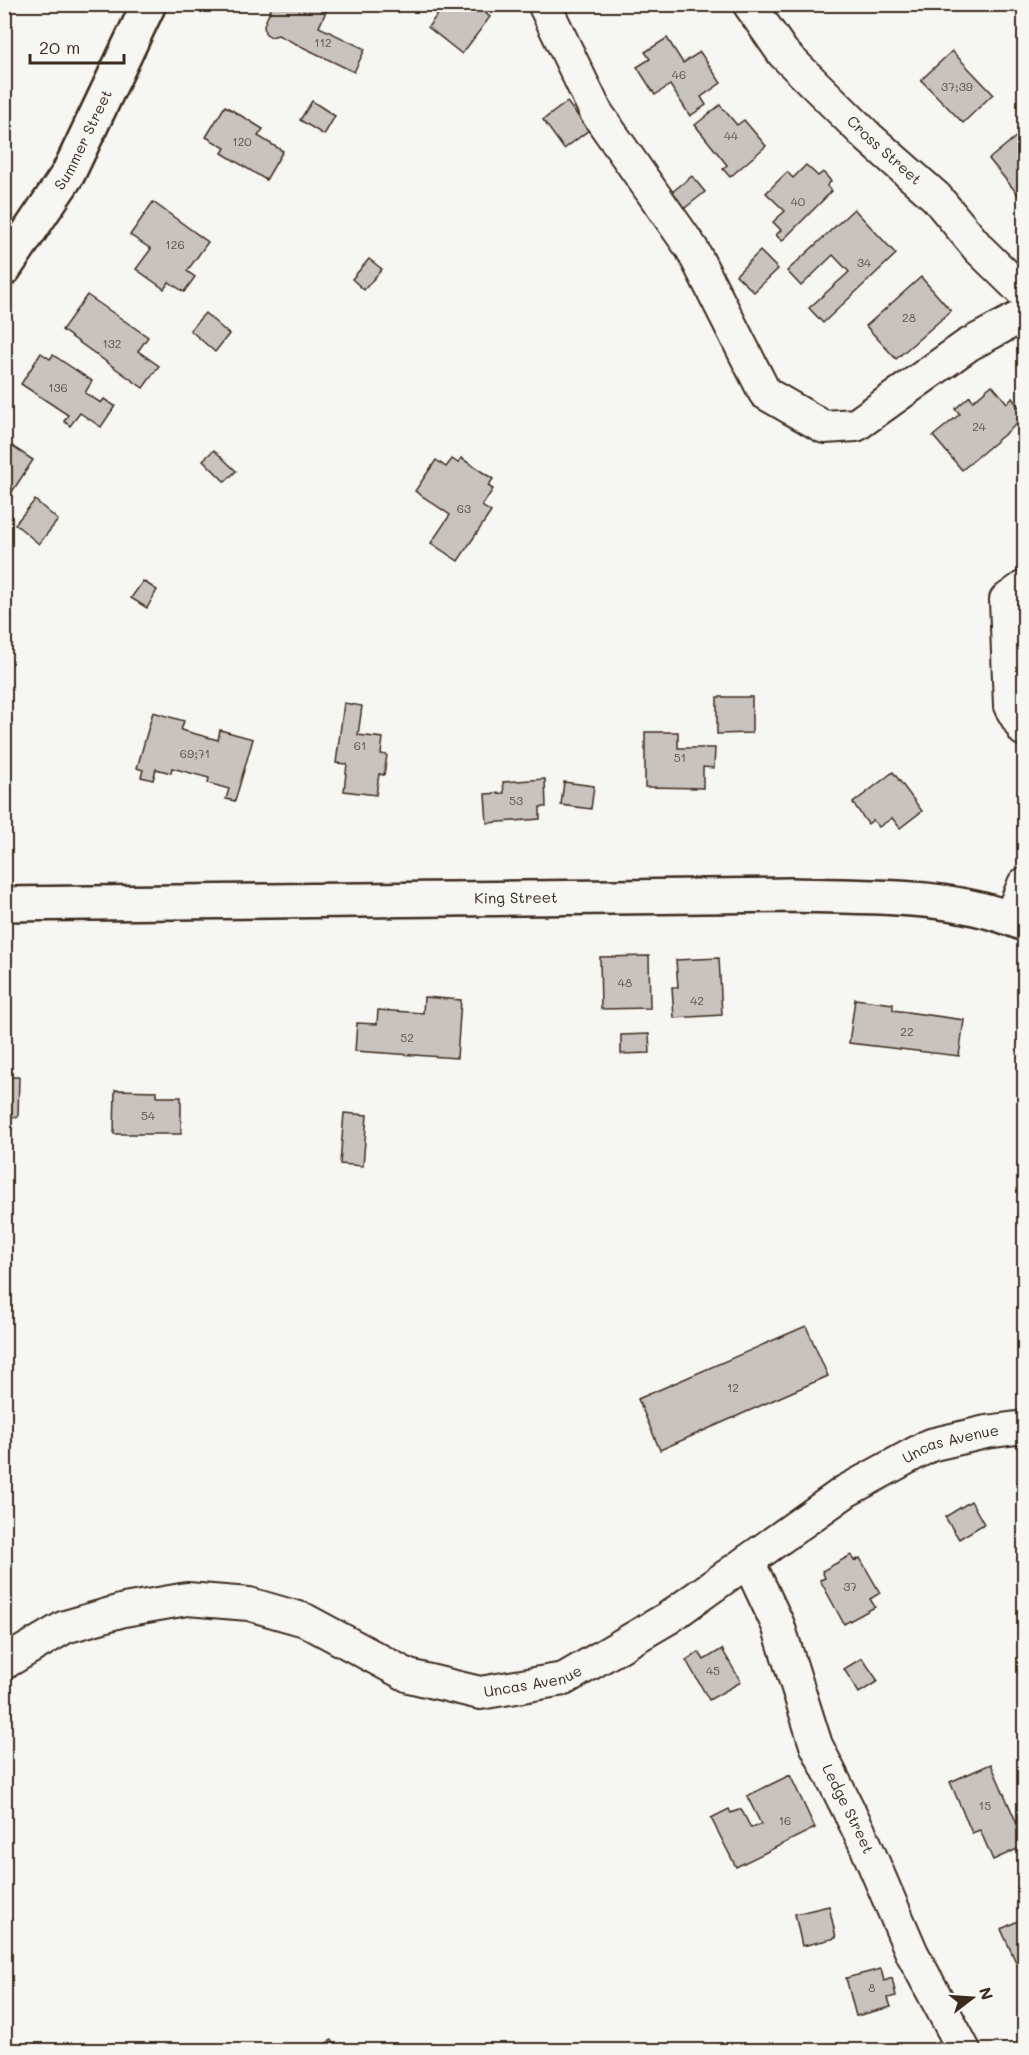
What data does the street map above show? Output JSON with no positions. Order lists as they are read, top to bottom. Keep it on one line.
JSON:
{"streets":{"main road":["Summer Street","King Street"],"street":["Cross Street","Uncas Avenue","Ledge Street"]},"crossings":[["Uncas Avenue","Ledge Street"]],"house_numbers":["112","46","37;39","44","120","40","126","34","28","132","136","24","63","61","69;71","51","53","48","42","22","52","54","12","37","45","15","16","8"],"scale_bar":"20 m","north":"right"}
